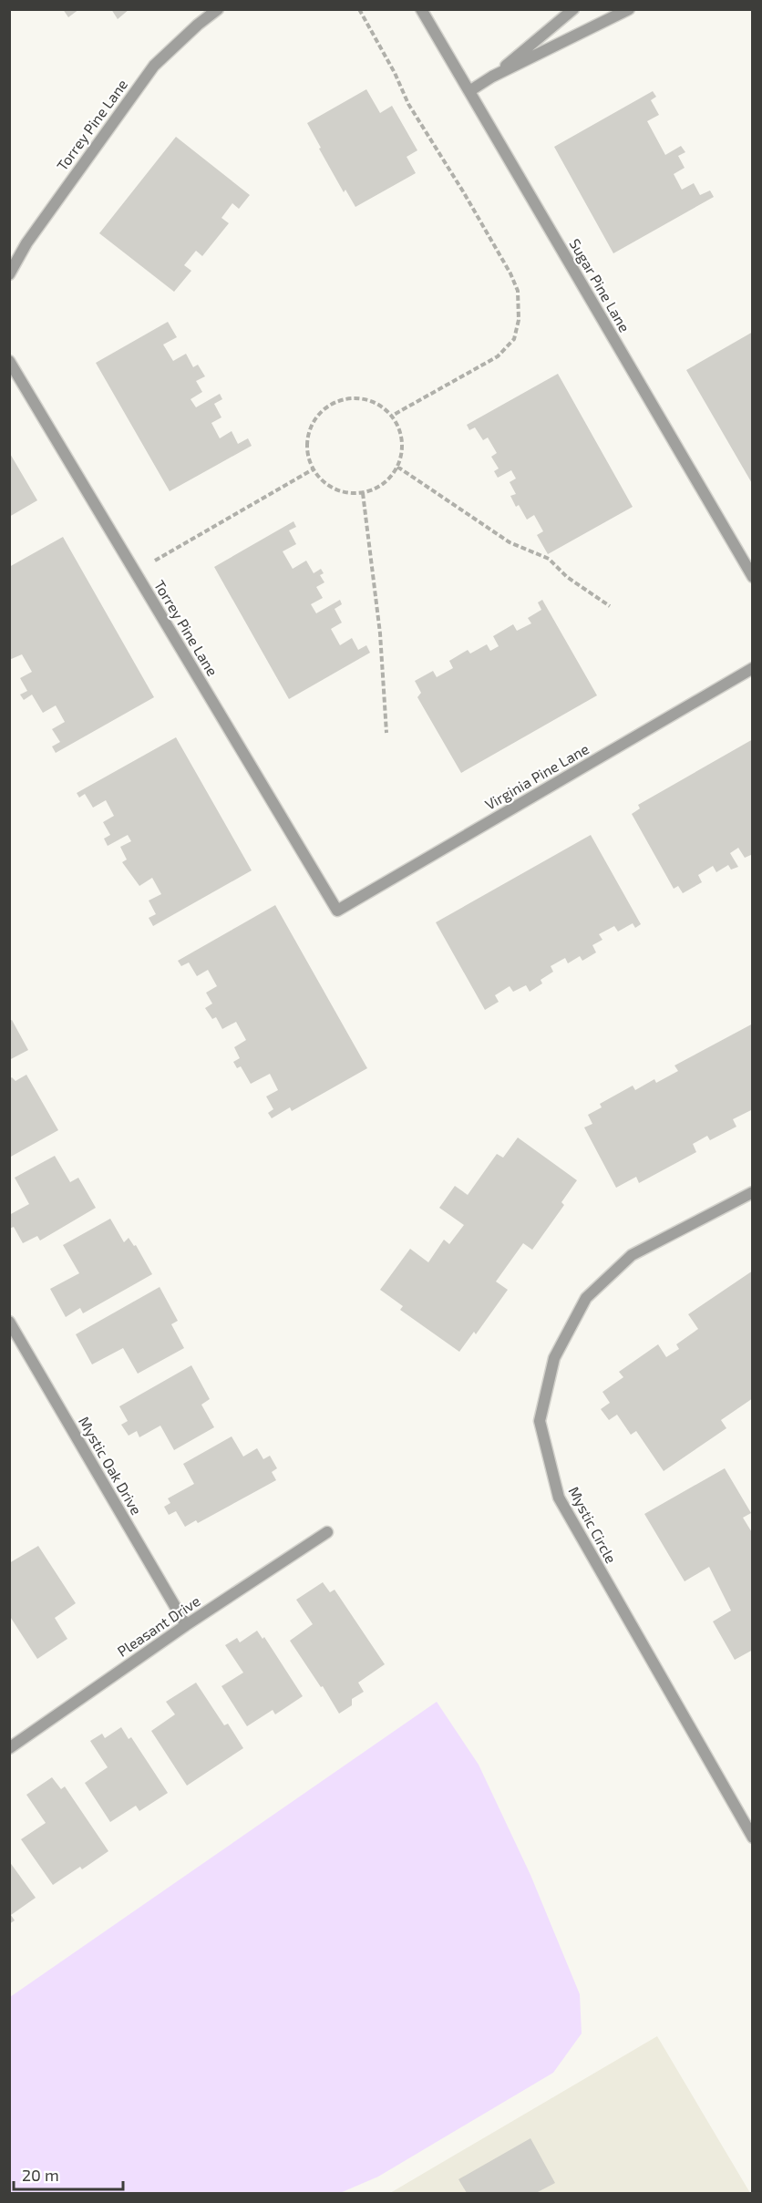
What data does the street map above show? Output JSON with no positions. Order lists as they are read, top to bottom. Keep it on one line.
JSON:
{"streets":{"street":["Torrey Pine Lane","Sugar Pine Lane","Virginia Pine Lane","Mystic Oak Drive","Mystic Circle","Pleasant Drive"]},"crossings":[["Torrey Pine Lane","Virginia Pine Lane"],["Mystic Oak Drive","Pleasant Drive"]],"scale_bar":"20 m"}
